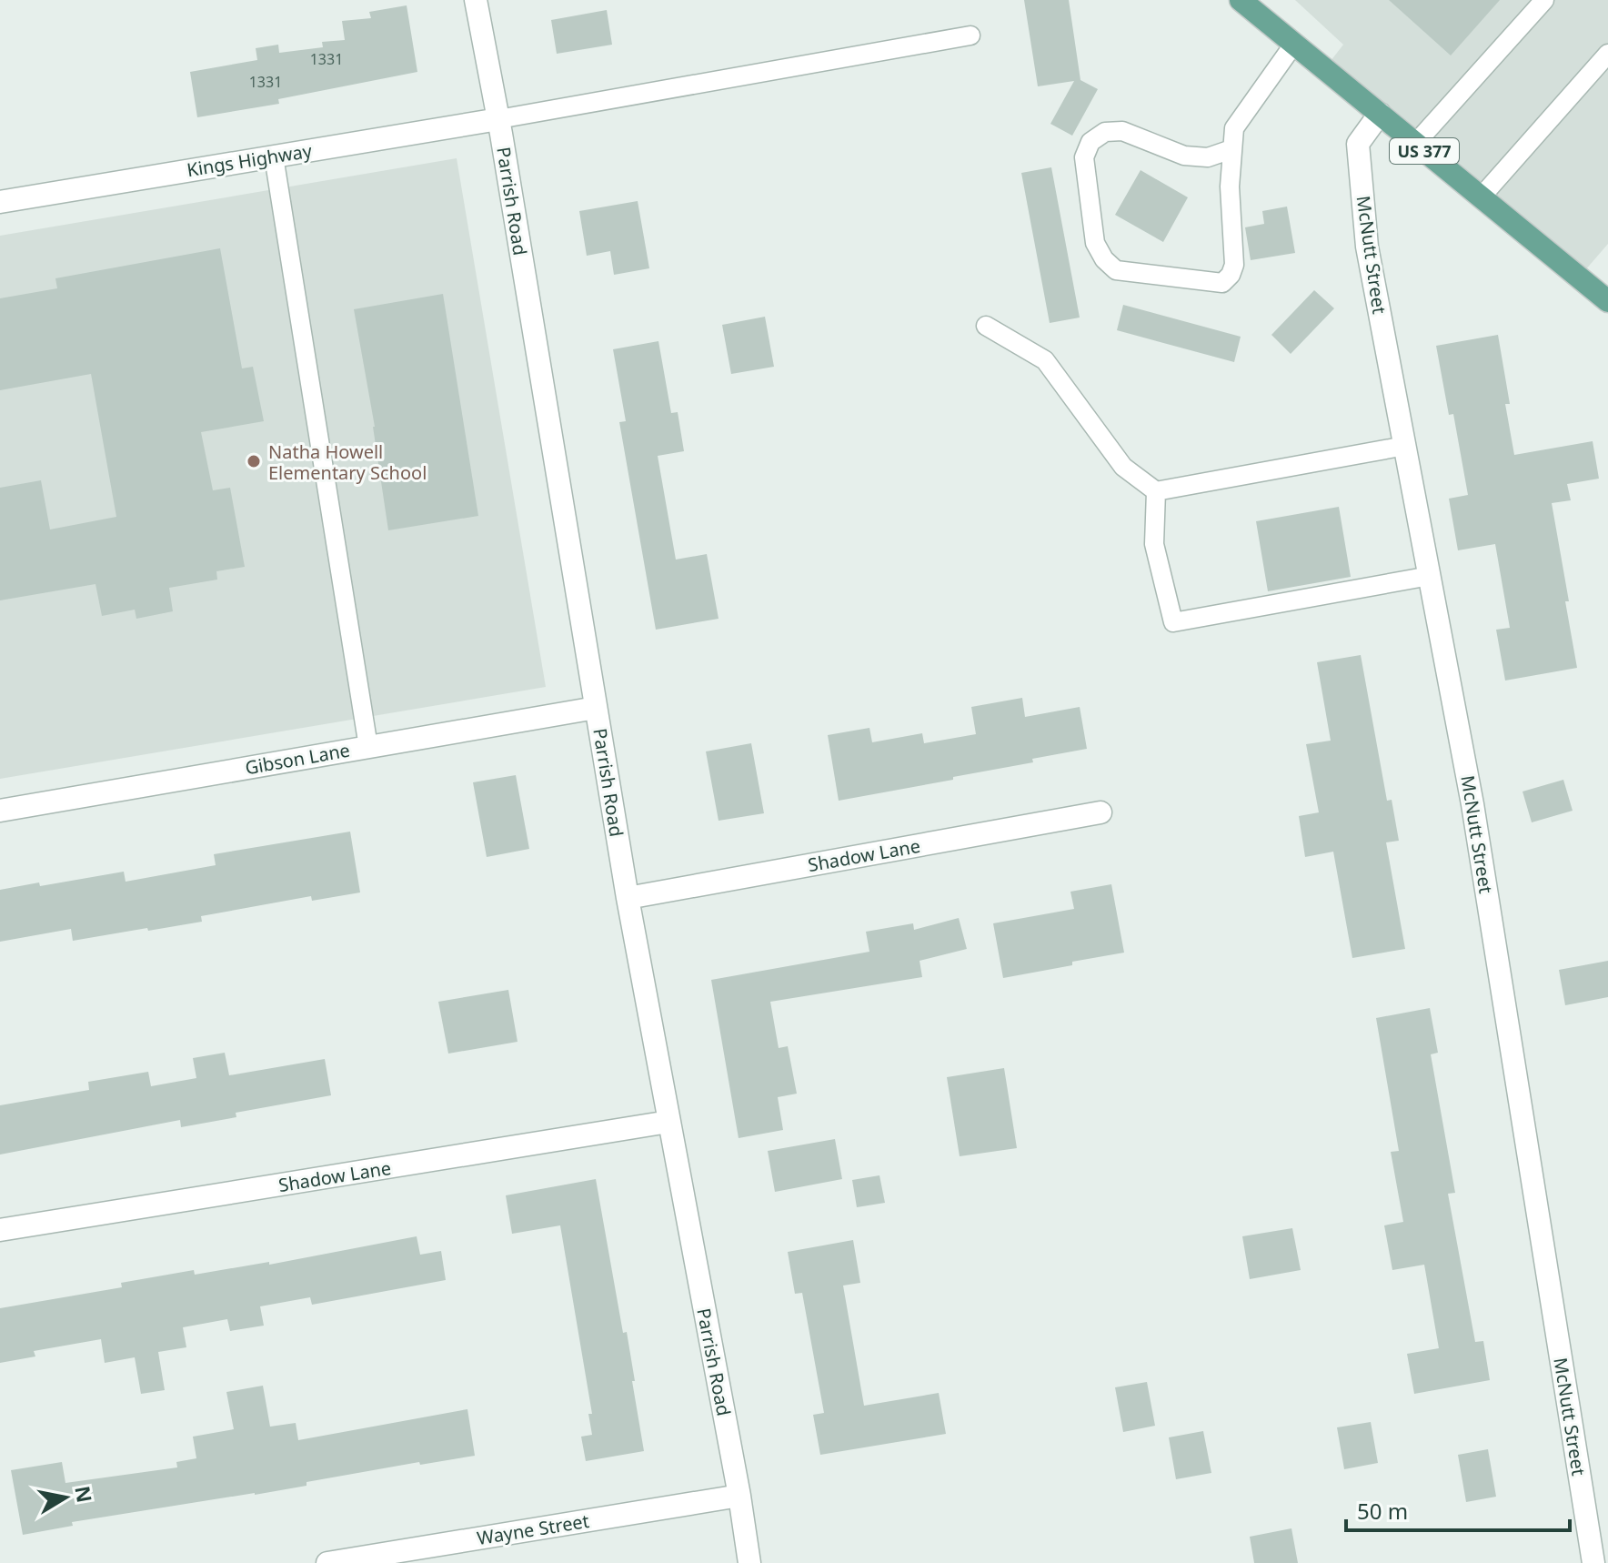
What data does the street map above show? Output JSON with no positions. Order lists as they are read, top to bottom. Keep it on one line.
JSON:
{"streets":{"main road":["US 377"],"street":["Kings Highway","Parrish Road","McNutt Street","Gibson Lane","Shadow Lane","Wayne Street"]},"crossings":[["US 377","McNutt Street"],["Kings Highway","Parrish Road"],["Parrish Road","Gibson Lane"],["Parrish Road","Shadow Lane"],["Parrish Road","Wayne Street"]],"places":["Natha Howell Elementary School"],"house_numbers":["1331","1331"],"scale_bar":"50 m","north":"right"}
